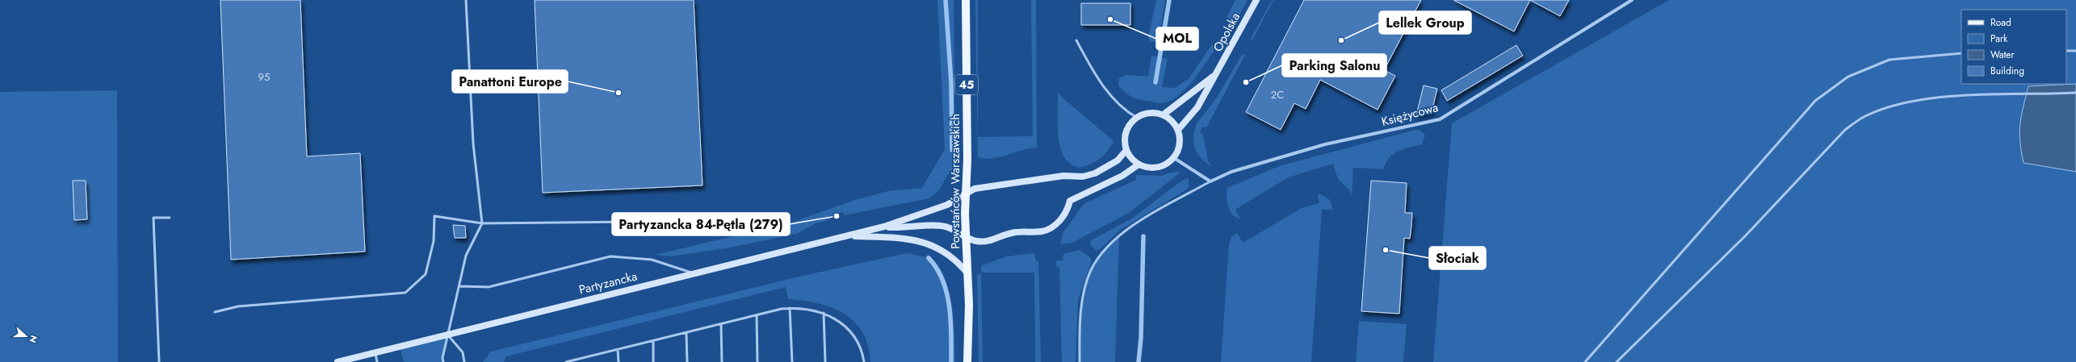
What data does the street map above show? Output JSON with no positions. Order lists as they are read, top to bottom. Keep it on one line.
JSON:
{"streets":{"main road":["Opolska","45","Powstańców Warszawskich","Partyzancka"],"street":["Księżycowa"]},"crossings":[["Opolska","Partyzancka"],["Powstańców Warszawskich","Partyzancka"]],"places":["MOL","Lellek Group","Parking Salonu","Panattoni Europe","Partyzancka 84-Pętla (279)","Słociak"],"house_numbers":["95","2C"],"legend":["Road","Park","Water","Building"],"north":"right"}
